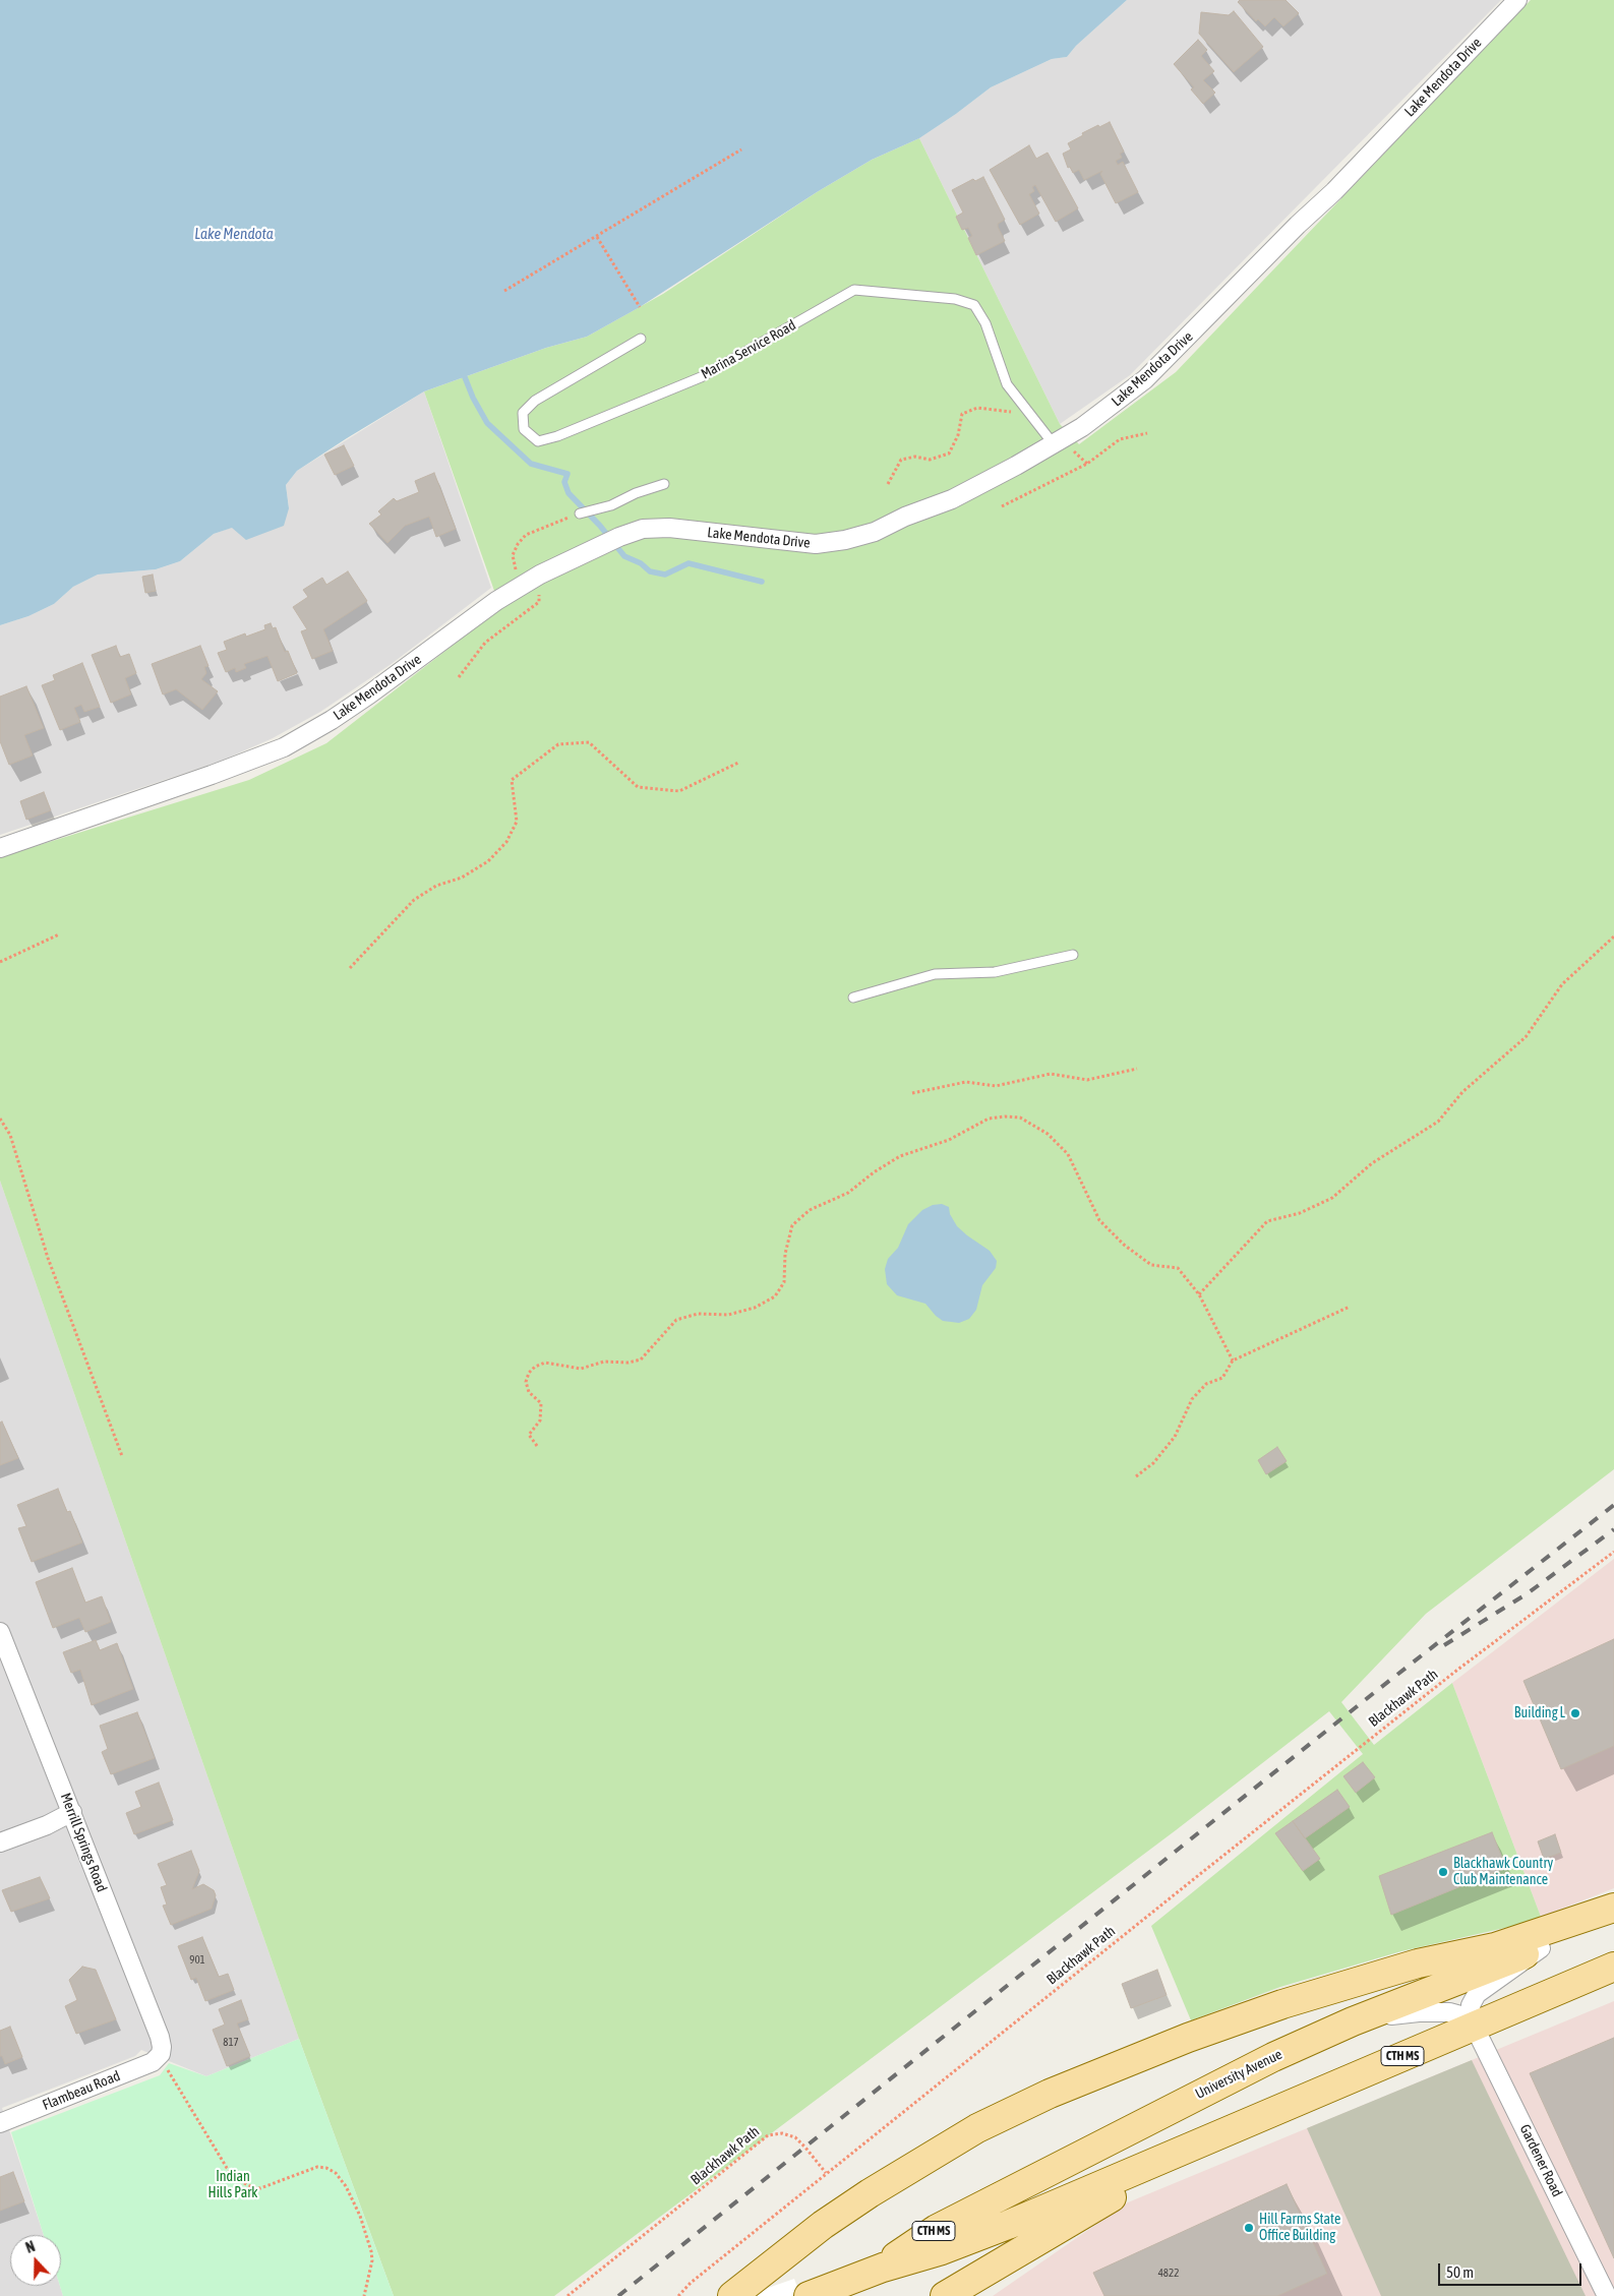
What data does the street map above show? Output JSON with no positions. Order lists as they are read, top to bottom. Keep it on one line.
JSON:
{"streets":{"main road":["CTH MS","University Avenue"],"street":["Lake Mendota Drive","Merrill Springs Road","Flambeau Road","Gardener Road"],"lane":["Marina Service Road"],"path":["Blackhawk Path"]},"crossings":[["Lake Mendota Drive","Marina Service Road"],["Merrill Springs Road","Flambeau Road"],["University Avenue","Gardener Road"]],"water":["Lake Mendota"],"parks":["Indian Hills Park"],"places":["Building L","Blackhawk Country Club Maintenance","Hill Farms State Office Building"],"house_numbers":["901","817","4822"],"scale_bar":"50 m","north":"top"}
